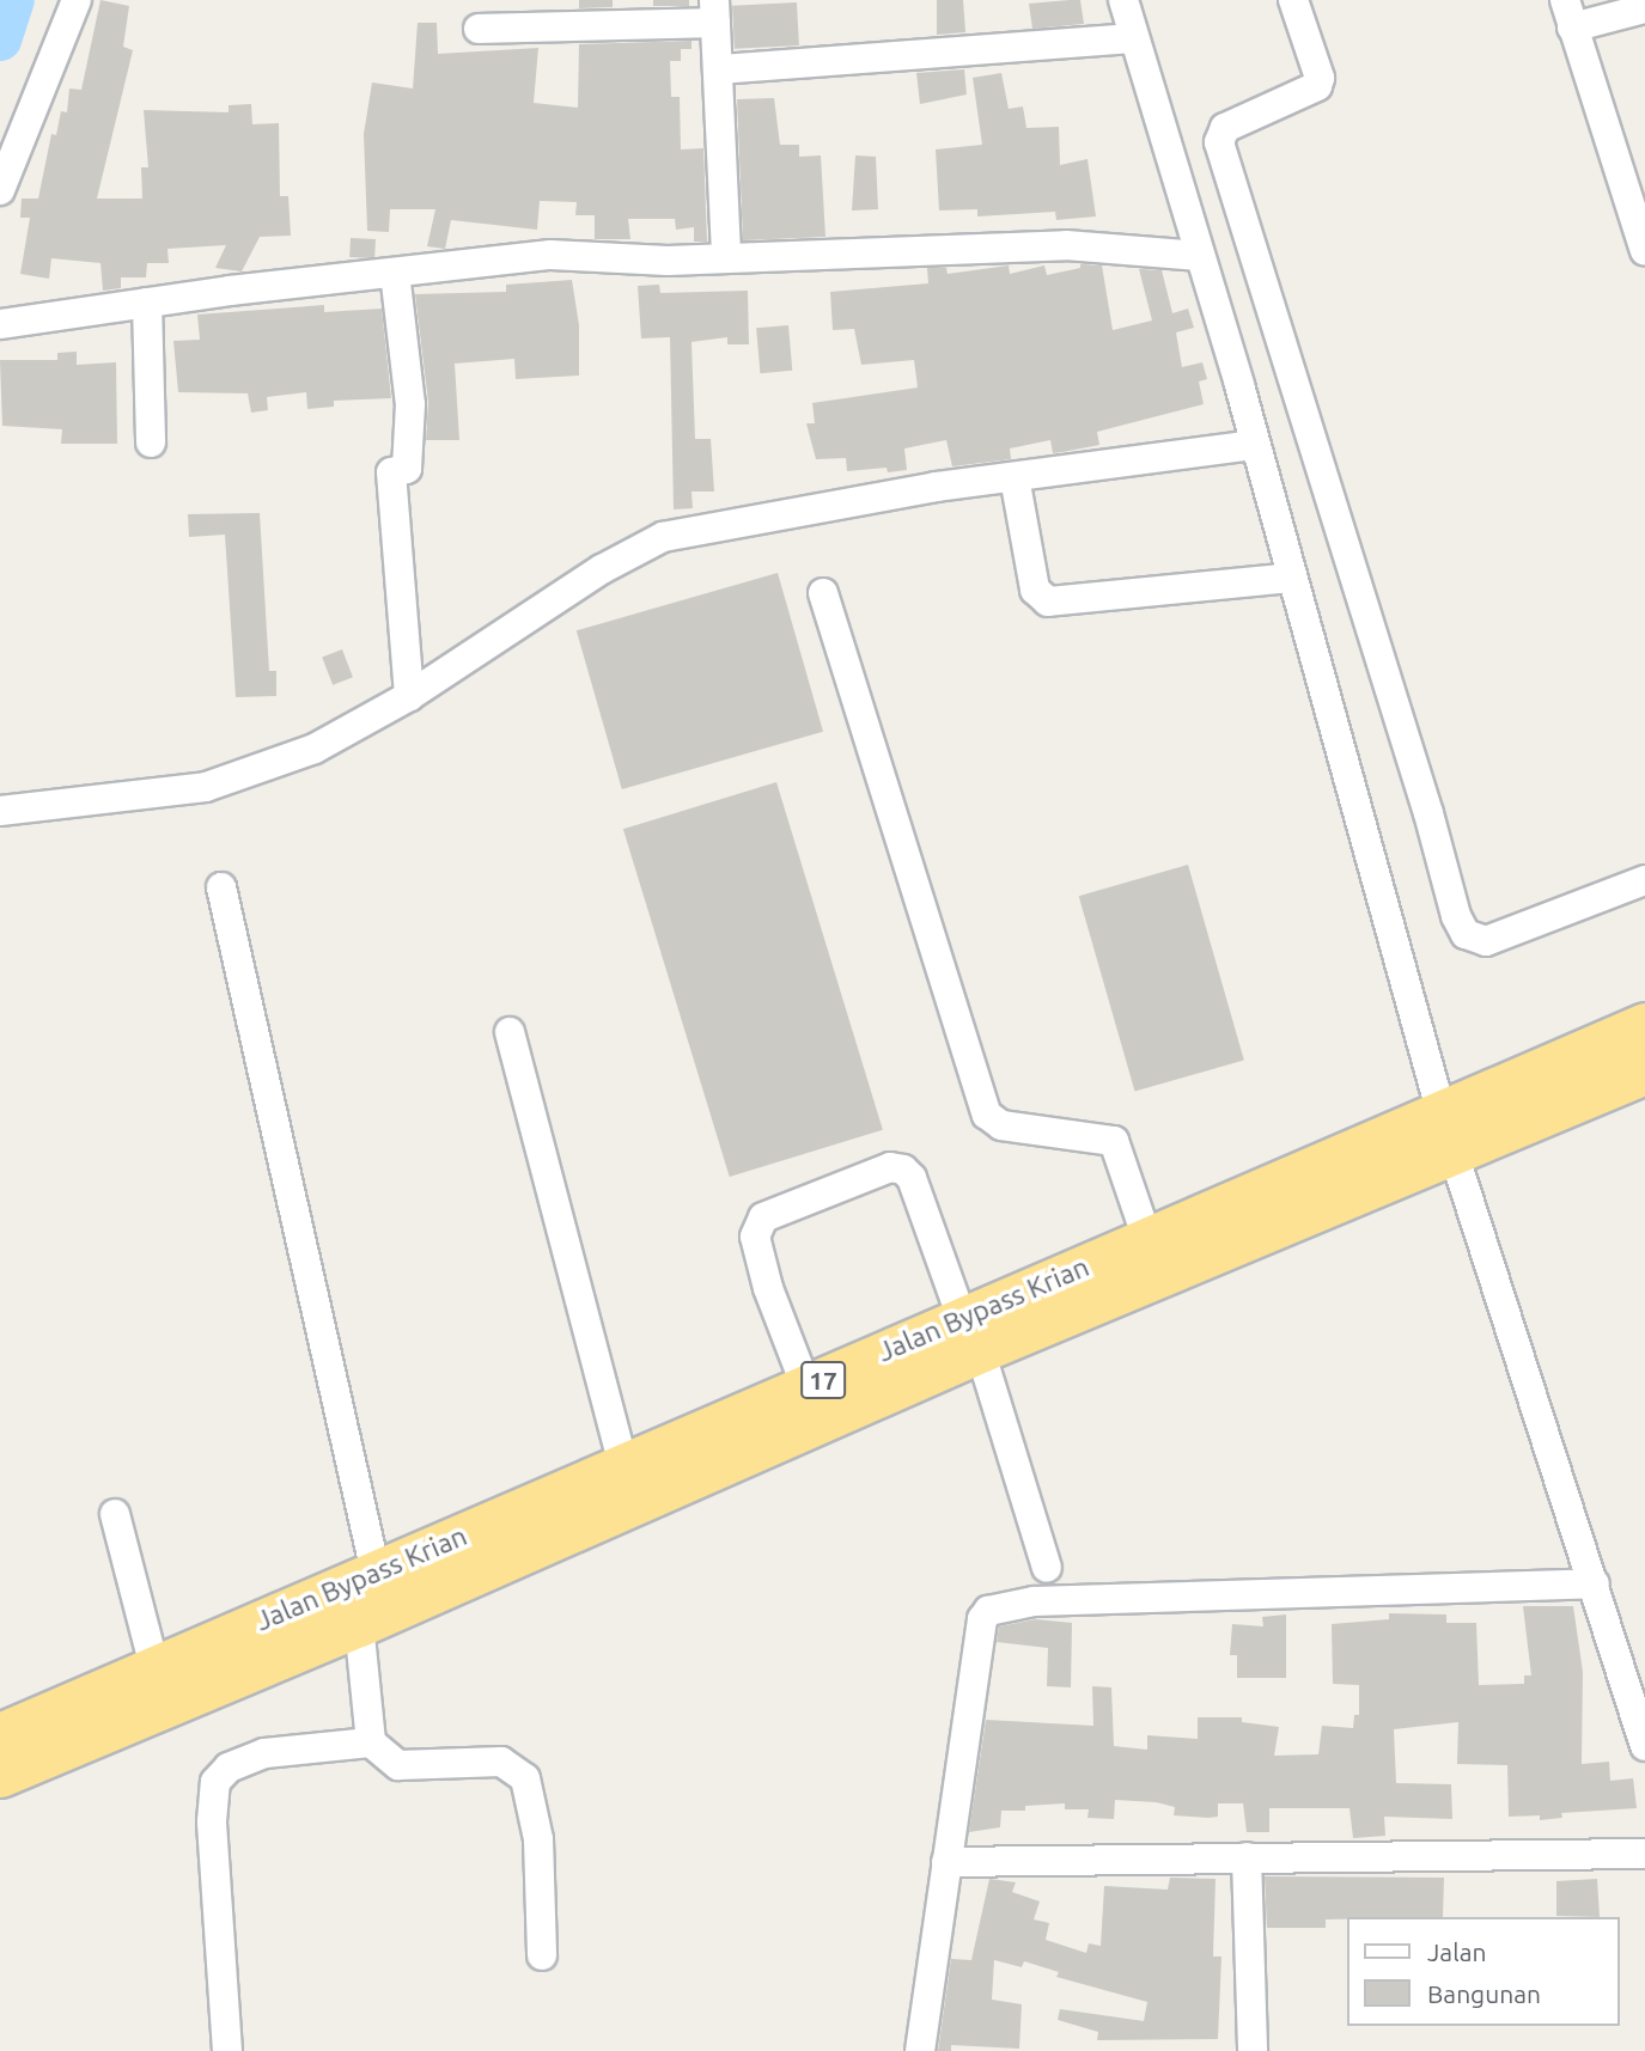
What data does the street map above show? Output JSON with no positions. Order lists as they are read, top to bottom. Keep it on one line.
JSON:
{"streets":{"highway":["Jalan Bypass Krian","17"]},"legend":["Jalan","Bangunan"]}
